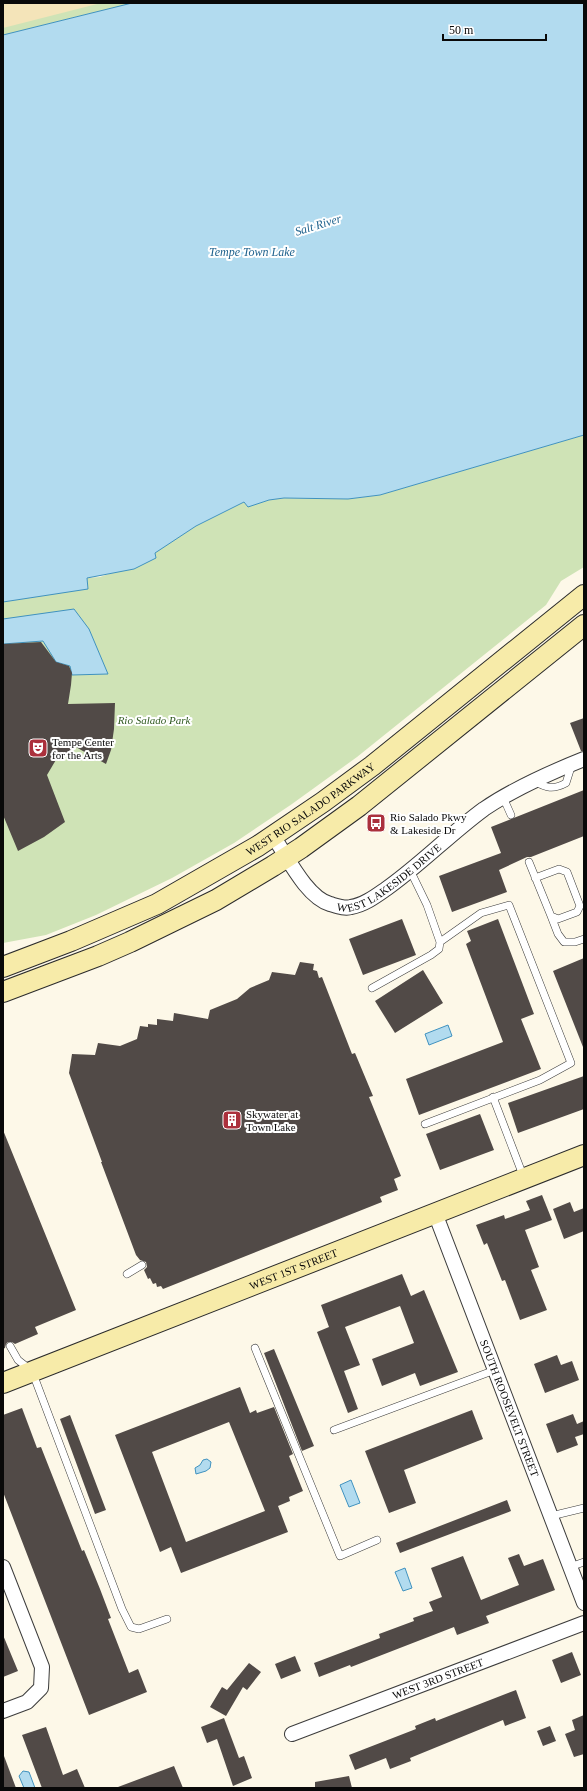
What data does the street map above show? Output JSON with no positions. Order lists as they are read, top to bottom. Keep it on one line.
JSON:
{"streets":{"main road":["WEST RIO SALADO PARKWAY","WEST 1ST STREET"],"street":["WEST LAKESIDE DRIVE","SOUTH ROOSEVELT STREET","WEST 3RD STREET"]},"crossings":[["WEST RIO SALADO PARKWAY","WEST LAKESIDE DRIVE"],["WEST 1ST STREET","SOUTH ROOSEVELT STREET"]],"water":["Salt River","Tempe Town Lake"],"parks":["Rio Salado Park"],"places":{"theatre":["Tempe Center for the Arts"],"bus stop":["Rio Salado Pkwy & Lakeside Dr"],"building":["Skywater at Town Lake"]},"scale_bar":"50 m"}
